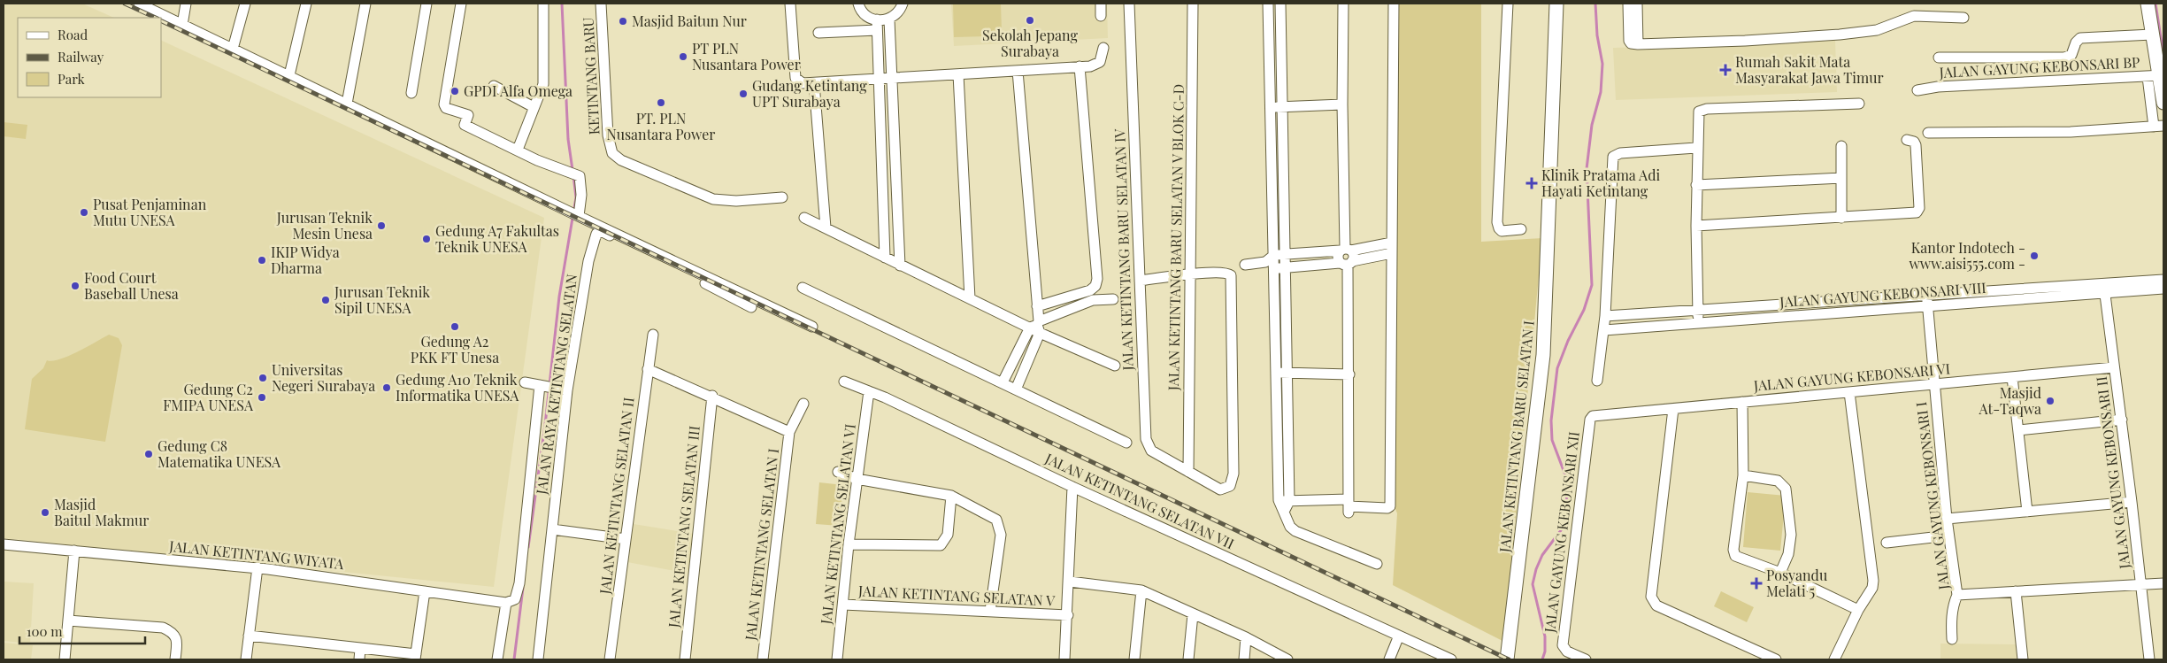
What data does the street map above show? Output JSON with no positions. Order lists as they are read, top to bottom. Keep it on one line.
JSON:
{"streets":{"street":["JALAN GAYUNG KEBONSARI BP","KETINTANG BARU","JALAN KETINTANG BARU SELATAN V BLOK C-D","JALAN KETINTANG BARU SELATAN IV","JALAN GAYUNG KEBONSARI VIII","JALAN GAYUNG KEBONSARI VI","JALAN RAYA KETINTANG SELATAN","JALAN KETINTANG BARU SELATAN I","JALAN GAYUNG KEBONSARI II","JALAN KETINTANG SELATAN II","JALAN GAYUNG KEBONSARI I","JALAN KETINTANG SELATAN VII","JALAN KETINTANG SELATAN VI","JALAN KETINTANG SELATAN III","JALAN GAYUNG KEBONSARI XII","JALAN KETINTANG SELATAN I","JALAN KETINTANG WIYATA","JALAN KETINTANG SELATAN V"]},"crossings":[["JALAN KETINTANG BARU SELATAN V BLOK C-D","JALAN KETINTANG BARU SELATAN IV"],["JALAN GAYUNG KEBONSARI VIII","JALAN GAYUNG KEBONSARI II"],["JALAN GAYUNG KEBONSARI VIII","JALAN GAYUNG KEBONSARI I"],["JALAN GAYUNG KEBONSARI VI","JALAN GAYUNG KEBONSARI II"],["JALAN GAYUNG KEBONSARI VI","JALAN GAYUNG KEBONSARI I"],["JALAN GAYUNG KEBONSARI VI","JALAN GAYUNG KEBONSARI XII"],["JALAN GAYUNG KEBONSARI II","JALAN GAYUNG KEBONSARI I"],["JALAN KETINTANG SELATAN VII","JALAN KETINTANG SELATAN VI"],["JALAN KETINTANG SELATAN VI","JALAN KETINTANG SELATAN V"]],"places":{"other":["Sekolah Jepang Surabaya","Masjid Baitun Nur","PT PLN Nusantara Power","GPDI Alfa Omega","Gudang Ketintang UPT Surabaya","PT. PLN Nusantara Power","Pusat Penjaminan Mutu UNESA","Jurusan Teknik Mesin Unesa","Gedung A7 Fakultas Teknik UNESA","Kantor Indotech - www.aisi555.com -","IKIP Widya Dharma","Food Court Baseball Unesa","Jurusan Teknik Sipil UNESA","Gedung A2 PKK FT Unesa","Universitas Negeri Surabaya","Gedung A10 Teknik Informatika UNESA","Gedung C2 FMIPA UNESA","Masjid At-Taqwa","Gedung C8 Matematika UNESA","Masjid Baitul Makmur"],"health":["Rumah Sakit Mata Masyarakat Jawa Timur","Klinik Pratama Adi Hayati Ketintang","Posyandu Melati 5"]},"legend":["Road","Railway","Park"],"scale_bar":"100 m"}
